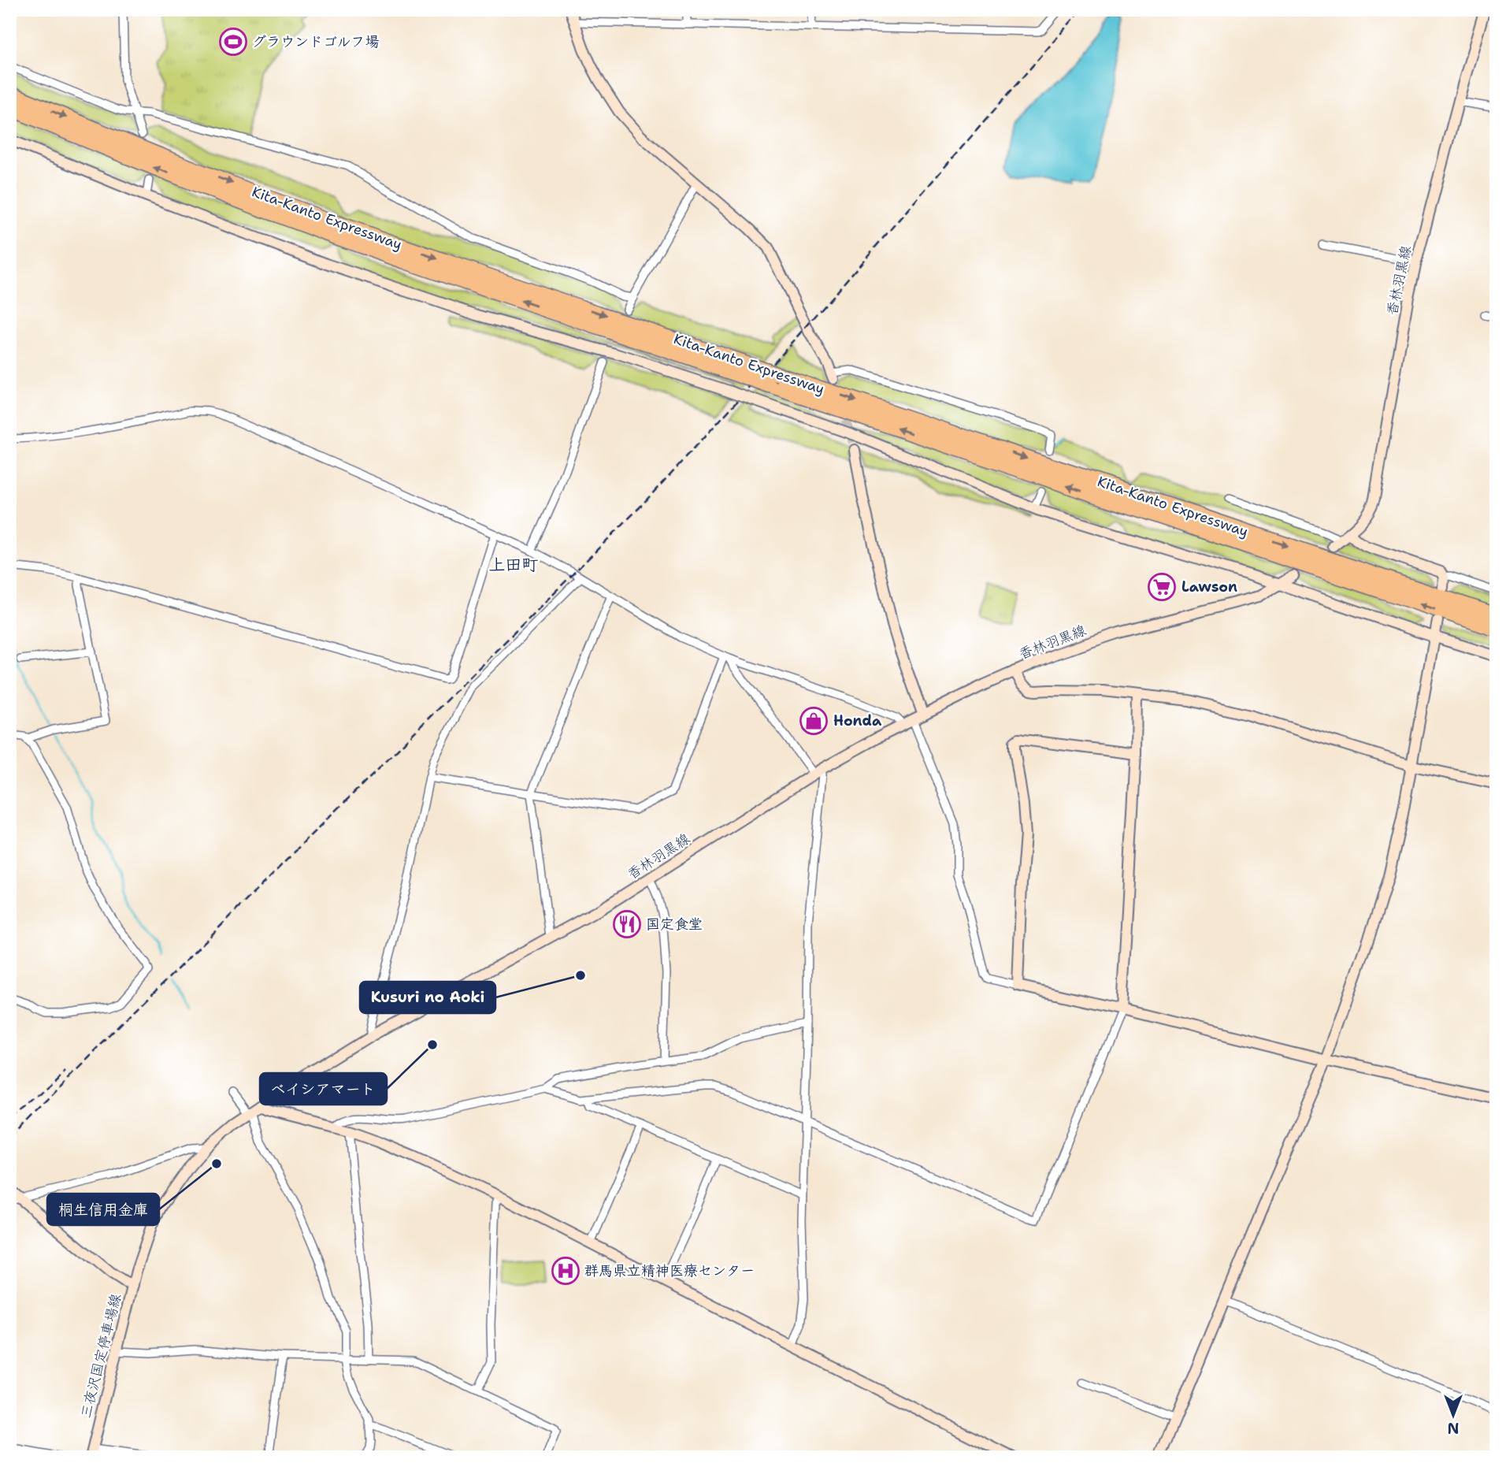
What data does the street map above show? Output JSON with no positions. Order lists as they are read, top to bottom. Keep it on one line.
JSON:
{"streets":{"highway":["Kita-Kanto Expressway"],"street":["香林羽黒線","三夜沢国定停車場線"]},"crossings":[["香林羽黒線","三夜沢国定停車場線"]],"districts":["上田町"],"places":{"sports":["グラウンドゴルフ場"],"supermarket":["Lawson"],"shop":["Honda"],"restaurant":["国定食堂"],"other":["Kusuri no Aoki","ベイシアマート","桐生信用金庫"],"hospital":["群馬県立精神医療センター"]},"north":"bottom"}
